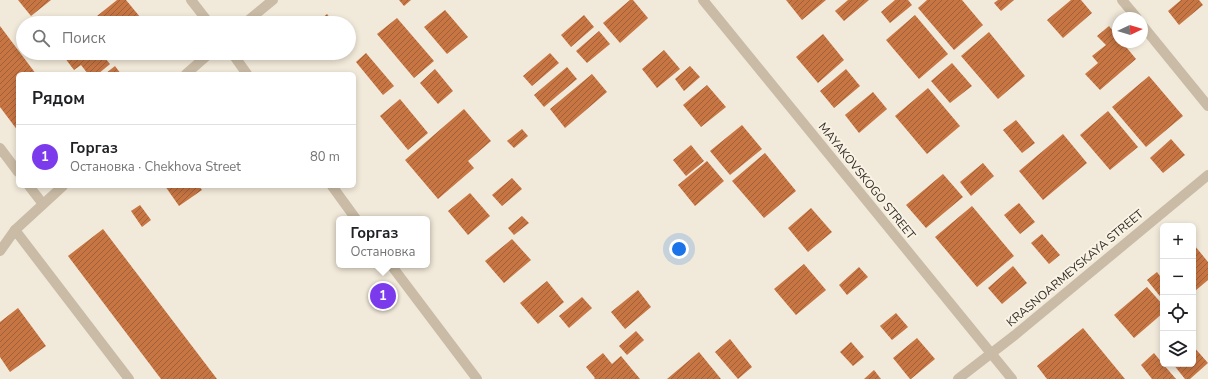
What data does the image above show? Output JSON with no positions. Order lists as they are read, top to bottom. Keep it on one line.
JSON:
{"streets":{"street":["MAYAKOVSKOGO STREET","KRASNOARMEYSKAYA STREET"]},"crossings":[["MAYAKOVSKOGO STREET","KRASNOARMEYSKAYA STREET"]],"north":"right","page":{"search":"Поиск","heading":"Рядом","list":[{"mark":"1","name":"Горгаз","note":"Остановка · Chekhova Street","value":"80 m"}],"popup":["Горгаз","Остановка"],"map_buttons":["+","−"],"pins":"1"}}
